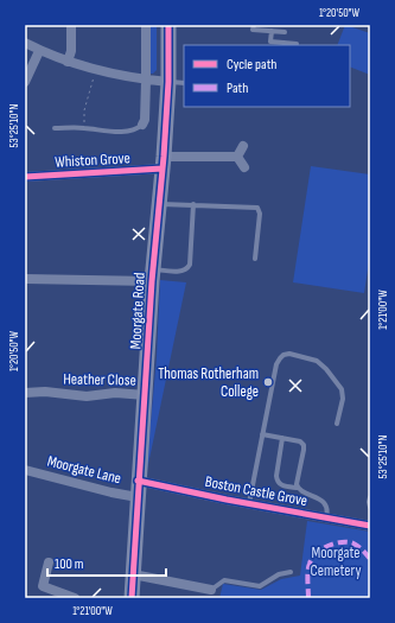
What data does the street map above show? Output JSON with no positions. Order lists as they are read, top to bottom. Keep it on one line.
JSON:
{"streets":{"main road":["Moorgate Road"],"street":["Whiston Grove","Heather Close","Moorgate Lane","Boston Castle Grove"]},"crossings":[["Whiston Grove","Moorgate Road"],["Moorgate Road","Heather Close"],["Moorgate Road","Moorgate Lane"],["Moorgate Road","Boston Castle Grove"]],"parks":["Moorgate Cemetery"],"places":["Thomas Rotherham College"],"legend":["Cycle path","Path"],"scale_bar":"100 m","coordinates":["1°20'50\"W","53°25'10\"N","1°21'00\"W"]}
